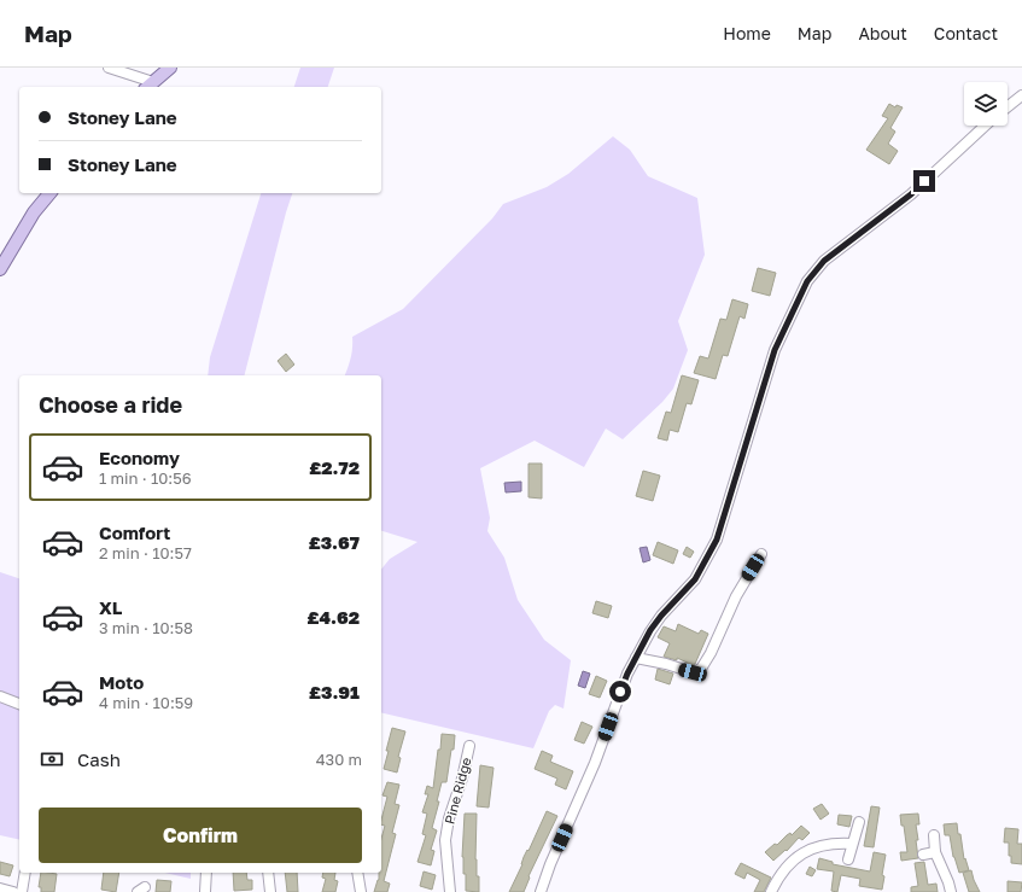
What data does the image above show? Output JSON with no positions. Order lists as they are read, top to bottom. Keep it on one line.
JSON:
{"streets":{"street":["Pine Ridge"]},"page":{"header":"Map","nav":["Home","Map","About","Contact"],"banner":["Stoney Lane","Stoney Lane"],"heading":"Choose a ride","list":[{"name":"Economy","note":"1 min · 10:56","value":"£2.72"},{"name":"Comfort","note":"2 min · 10:57","value":"£3.67"},{"name":"XL","note":"3 min · 10:58","value":"£4.62"},{"name":"Moto","note":"4 min · 10:59","value":"£3.91"}],"pay":["Cash","430 m"],"buttons":"Confirm"}}
